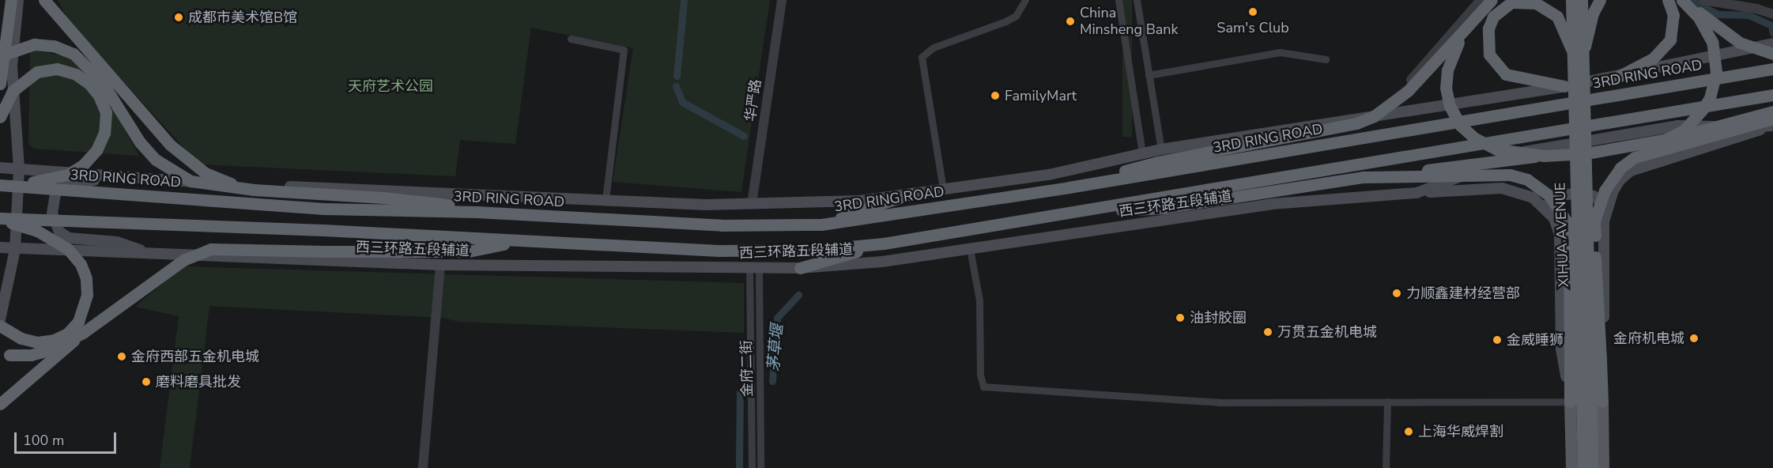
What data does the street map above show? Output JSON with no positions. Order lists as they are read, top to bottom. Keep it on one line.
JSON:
{"streets":{"highway":["3RD RING ROAD","XIHUA AVENUE"],"main road":["西三环路五段辅道"],"street":["华严路","金府二街"]},"crossings":[["西三环路五段辅道","金府二街"]],"water":["茅草堰"],"parks":["天府艺术公园"],"places":["Sam's Club","成都市美术馆B馆","China Minsheng Bank","FamilyMart","力顺鑫建材经营部","油封胶圈","万贯五金机电城","金府机电城","金威睡狮","金府西部五金机电城","磨料磨具批发","上海华威焊割"],"scale_bar":"100 m"}
